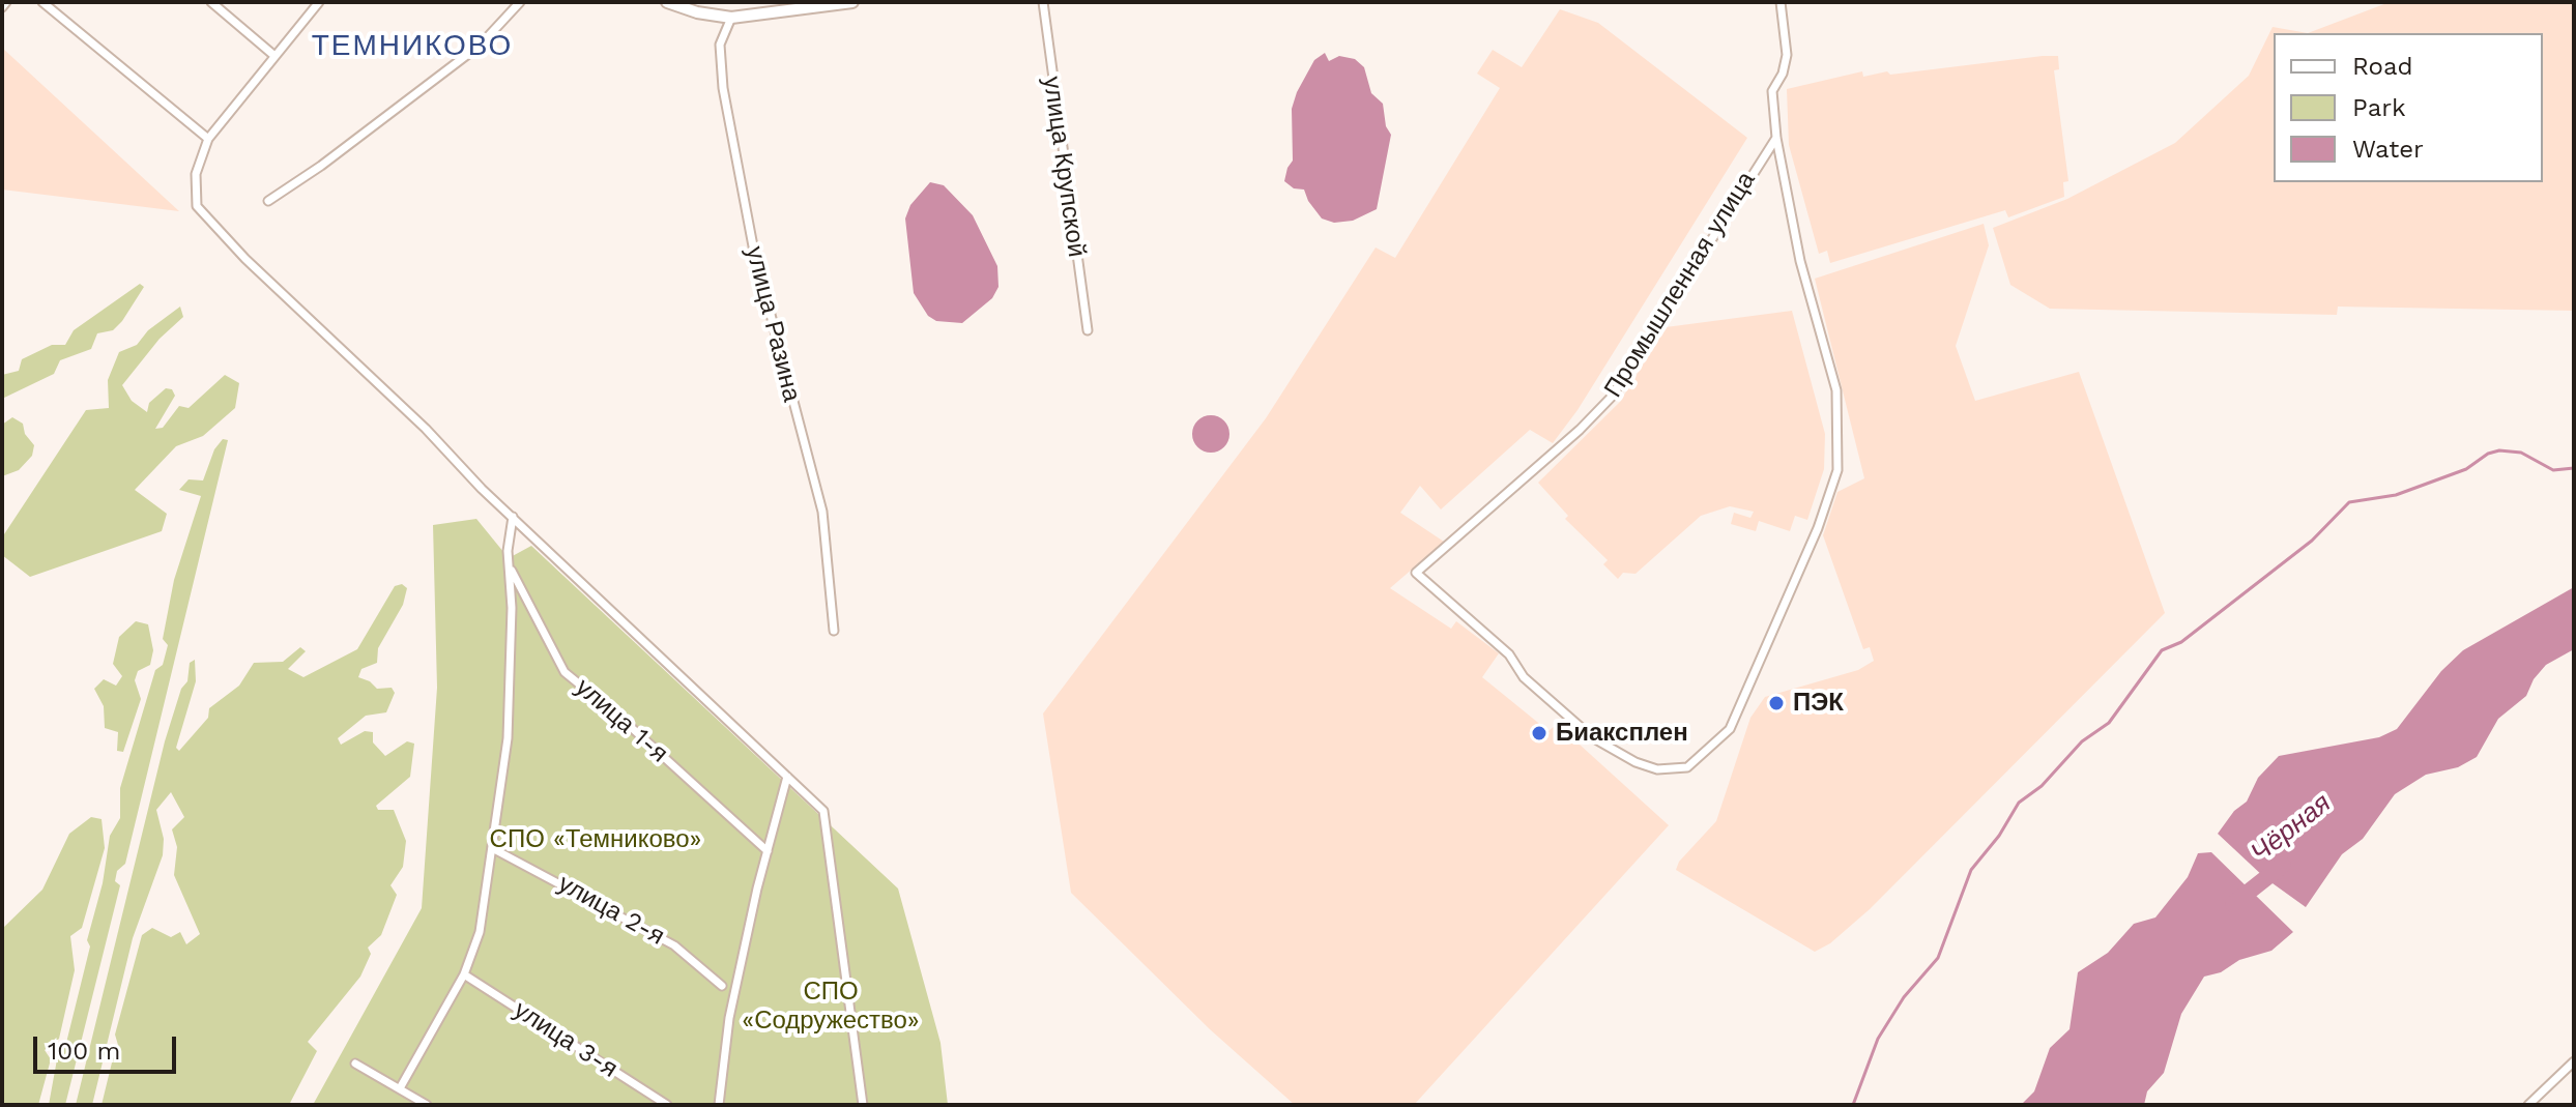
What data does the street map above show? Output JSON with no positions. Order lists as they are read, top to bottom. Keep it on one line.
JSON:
{"streets":{"street":["улица Крупской","Промышленная улица","улица Разина","улица 1-я","улица 2-я","улица 3-я"]},"districts":["ТЕМНИКОВО"],"water":["Чёрная"],"parks":["СПО «Темниково»","СПО «Содружество»"],"places":["ПЭК","Биаксплен"],"legend":["Road","Park","Water"],"scale_bar":"100 m"}
